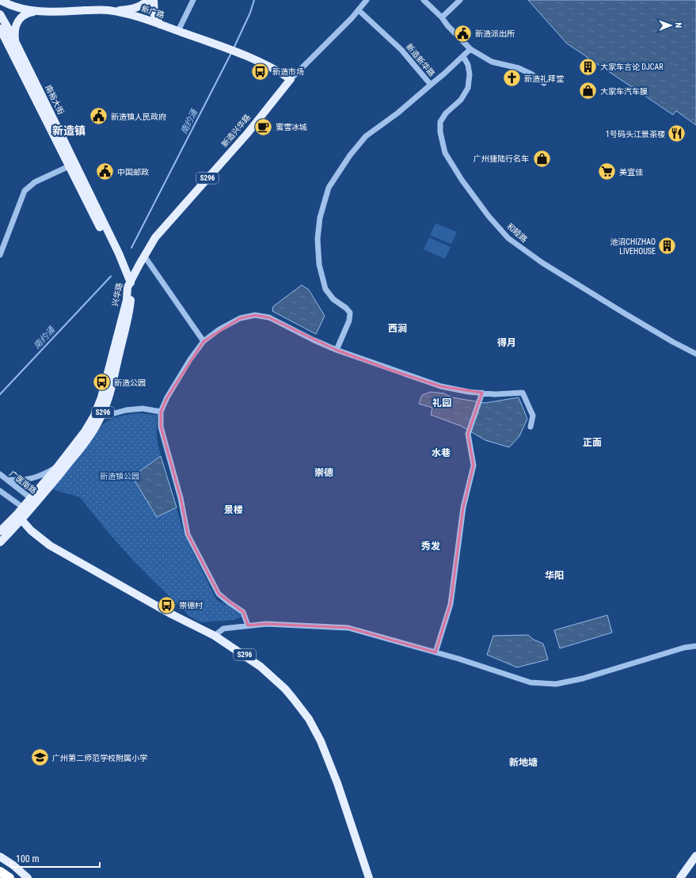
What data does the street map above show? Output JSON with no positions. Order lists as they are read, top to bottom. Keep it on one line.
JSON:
{"streets":{"main road":["新广路","南裕大街","新造兴华路","S296","兴华路"],"street":["新造新华路","和睦路","广医南路"]},"crossings":[["新广路","新造兴华路"],["新造新华路","新造兴华路"],["新造新华路","和睦路"],["南裕大街","新造兴华路"],["南裕大街","兴华路"],["新造兴华路","兴华路"],["S296","兴华路"],["兴华路","广医南路"]],"districts":["新造镇","西涧","得月","礼园","正面","水巷","崇德","景楼","秀发","华阳","新地塘"],"water":["南约涌"],"parks":["新造镇公园"],"places":{"public building":["新造派出所","新造镇人民政府","中国邮政"],"building":["大家车言论 DJCAR","池沼CHIZHAO LIVEHOUSE"],"bus stop":["新造市场","新造公园","崇德村"],"church":["新造礼拜堂"],"shop":["大家车汽车膜","广州捷陆行名车"],"cafe":["蜜雪冰城"],"restaurant":["1号码头江景茶楼"],"supermarket":["美宜佳"],"school or university":["广州第二师范学校附属小学"]},"scale_bar":"100 m","north":"right"}
